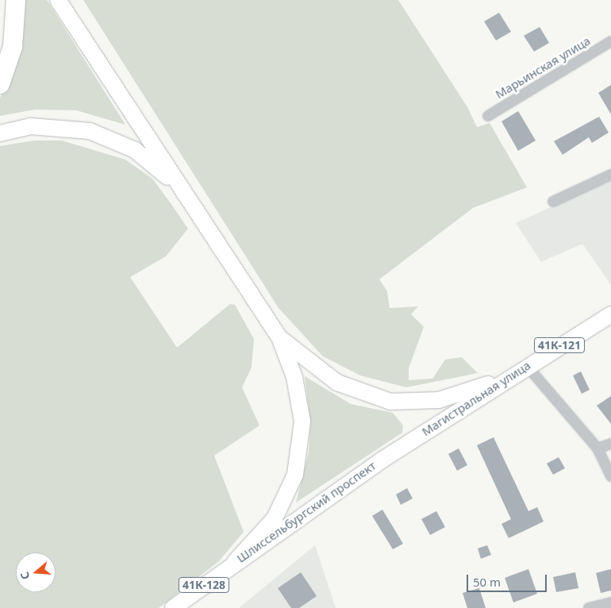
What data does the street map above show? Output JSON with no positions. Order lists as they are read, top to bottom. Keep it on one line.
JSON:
{"streets":{"main road":["41К-121","Магистральная улица","Шлиссельбургский проспект","41К-128"],"street":["Марьинская улица"]},"crossings":[["Магистральная улица","Шлиссельбургский проспект"]],"scale_bar":"50 m","north":"left"}
